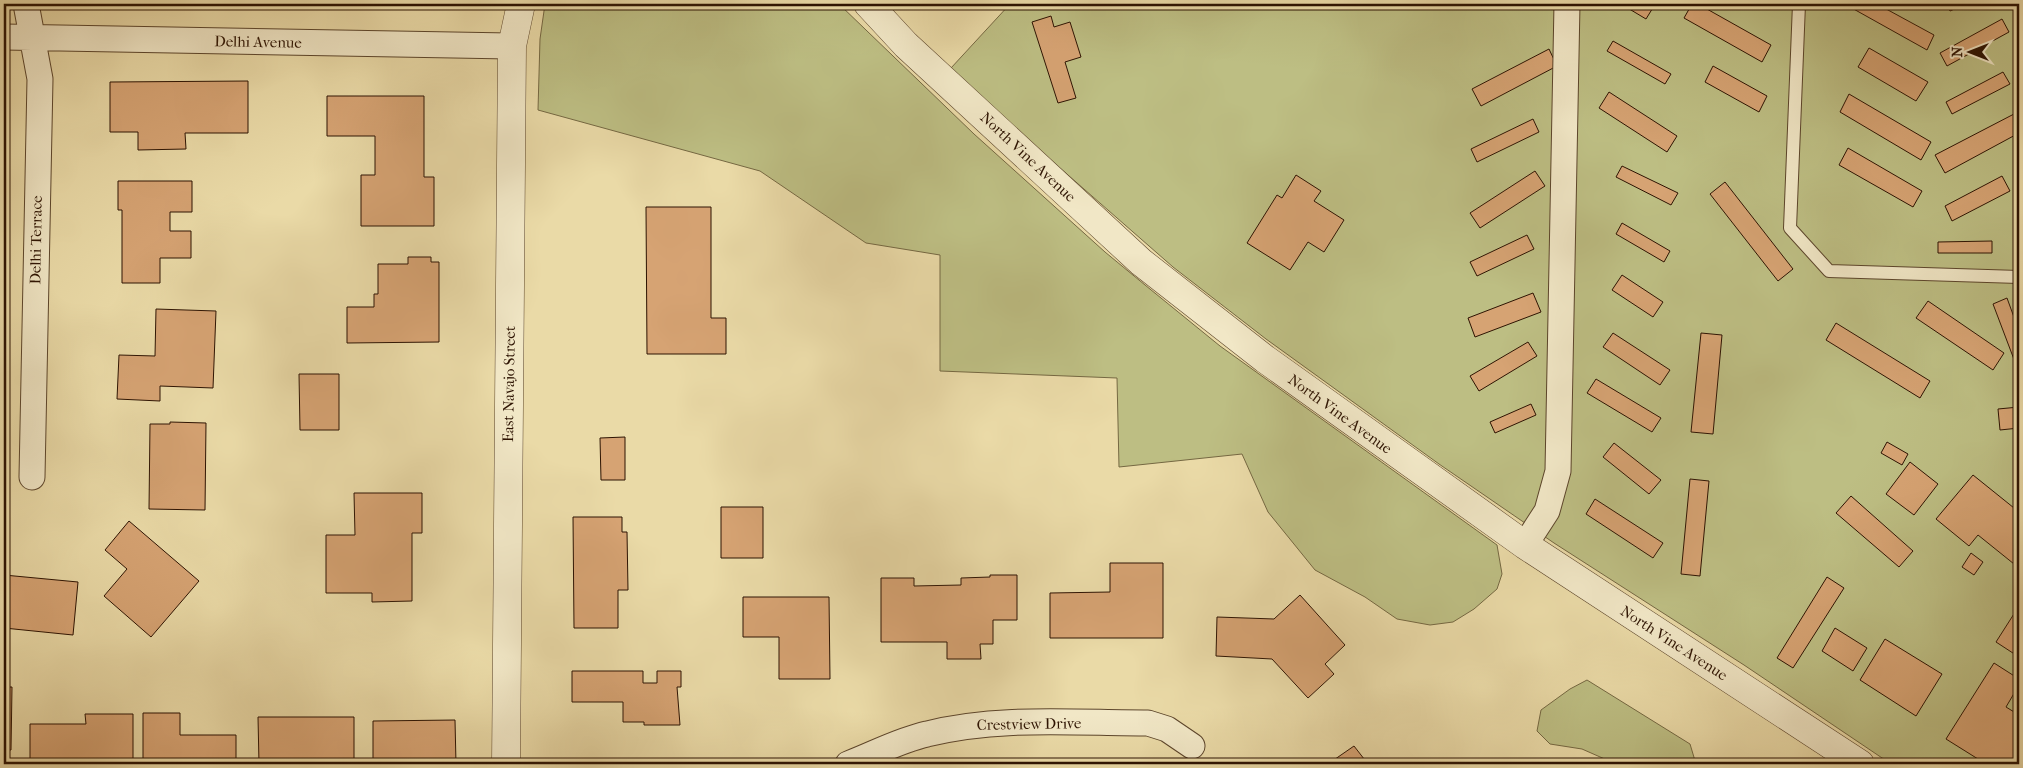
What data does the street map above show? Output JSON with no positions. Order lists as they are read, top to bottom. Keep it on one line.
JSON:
{"streets":{"street":["Delhi Avenue","North Vine Avenue","Delhi Terrace","East Navajo Street","Crestview Drive"]},"crossings":[["Delhi Avenue","Delhi Terrace"],["Delhi Avenue","East Navajo Street"]],"north":"left"}
